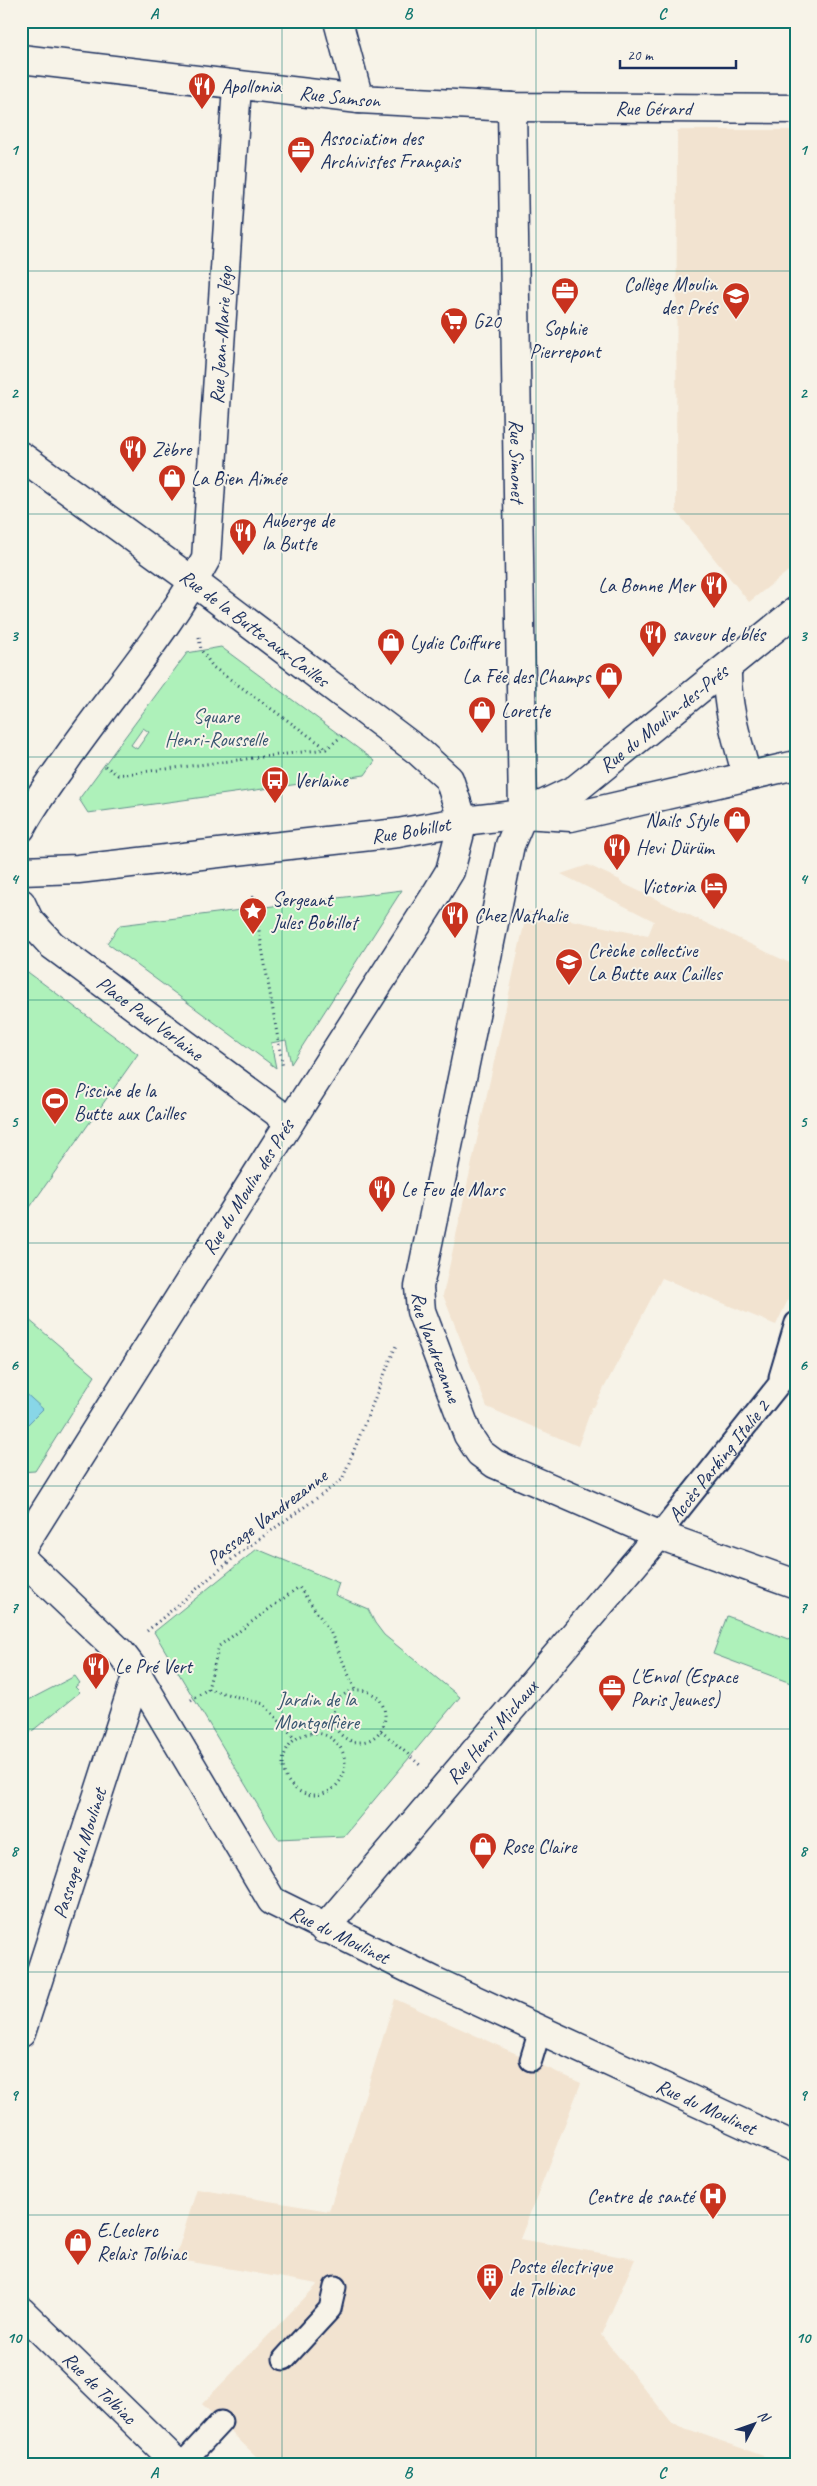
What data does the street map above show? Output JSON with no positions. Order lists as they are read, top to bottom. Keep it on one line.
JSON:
{"streets":{"street":["Rue Samson","Rue Gérard","Rue Jean-Marie Jégo","Rue Simonet","Rue de la Butte-aux-Cailles","Rue du Moulin-des-Prés","Rue Bobillot","Place Paul Verlaine","Rue du Moulin des Prés","Rue Vandrezanne","Rue Henri Michaux","Passage du Moulinet","Rue du Moulinet","Rue de Tolbiac"],"lane":["Accès Parking Italie 2"],"path":["Passage Vandrezanne"]},"crossings":[["Rue Samson","Rue Gérard"],["Rue Samson","Rue Jean-Marie Jégo"],["Rue Samson","Rue Simonet"],["Rue Gérard","Rue Simonet"],["Rue Jean-Marie Jégo","Rue de la Butte-aux-Cailles"],["Rue Simonet","Rue du Moulin-des-Prés"],["Rue Simonet","Rue Bobillot"],["Rue Simonet","Rue Vandrezanne"],["Rue de la Butte-aux-Cailles","Rue Bobillot"],["Rue de la Butte-aux-Cailles","Rue du Moulin des Prés"],["Rue du Moulin-des-Prés","Rue Bobillot"],["Rue du Moulin-des-Prés","Rue Vandrezanne"],["Rue Bobillot","Rue du Moulin des Prés"],["Rue Bobillot","Rue Vandrezanne"],["Place Paul Verlaine","Rue du Moulin des Prés"],["Rue Vandrezanne","Accès Parking Italie 2"],["Rue Vandrezanne","Rue Henri Michaux"],["Accès Parking Italie 2","Rue Henri Michaux"],["Rue Henri Michaux","Rue du Moulinet"],["Passage du Moulinet","Rue du Moulinet"]],"parks":["Square Henri-Rousselle","Jardin de la Montgolfière"],"places":{"restaurant":["Apollonia","Zèbre","Auberge de la Butte","La Bonne Mer","saveur de blés","Hevi Dürüm","Chez Nathalie","Le Feu de Mars","Le Pré Vert"],"office":["Association des Archivistes Français","Sophie Pierrepont","L'Envol (Espace Paris Jeunes)"],"school or university":["Collège Moulin des Prés","Crèche collective La Butte aux Cailles"],"supermarket":["G20"],"shop":["La Bien Aimée","Lydie Coiffure","La Fée des Champs","Lorette","Nails Style","Rose Claire","E.Leclerc Relais Tolbiac"],"bus stop":["Verlaine"],"hotel":["Victoria"],"place":["Sergeant Jules Bobillot"],"sports":["Piscine de la Butte aux Cailles"],"hospital":["Centre de santé"],"building":["Poste électrique de Tolbiac"]},"scale_bar":"20 m","north":"top right","grid":{"columns":["A","B","C"],"rows":["1","2","3","4","5","6","7","8","9","10"]}}
